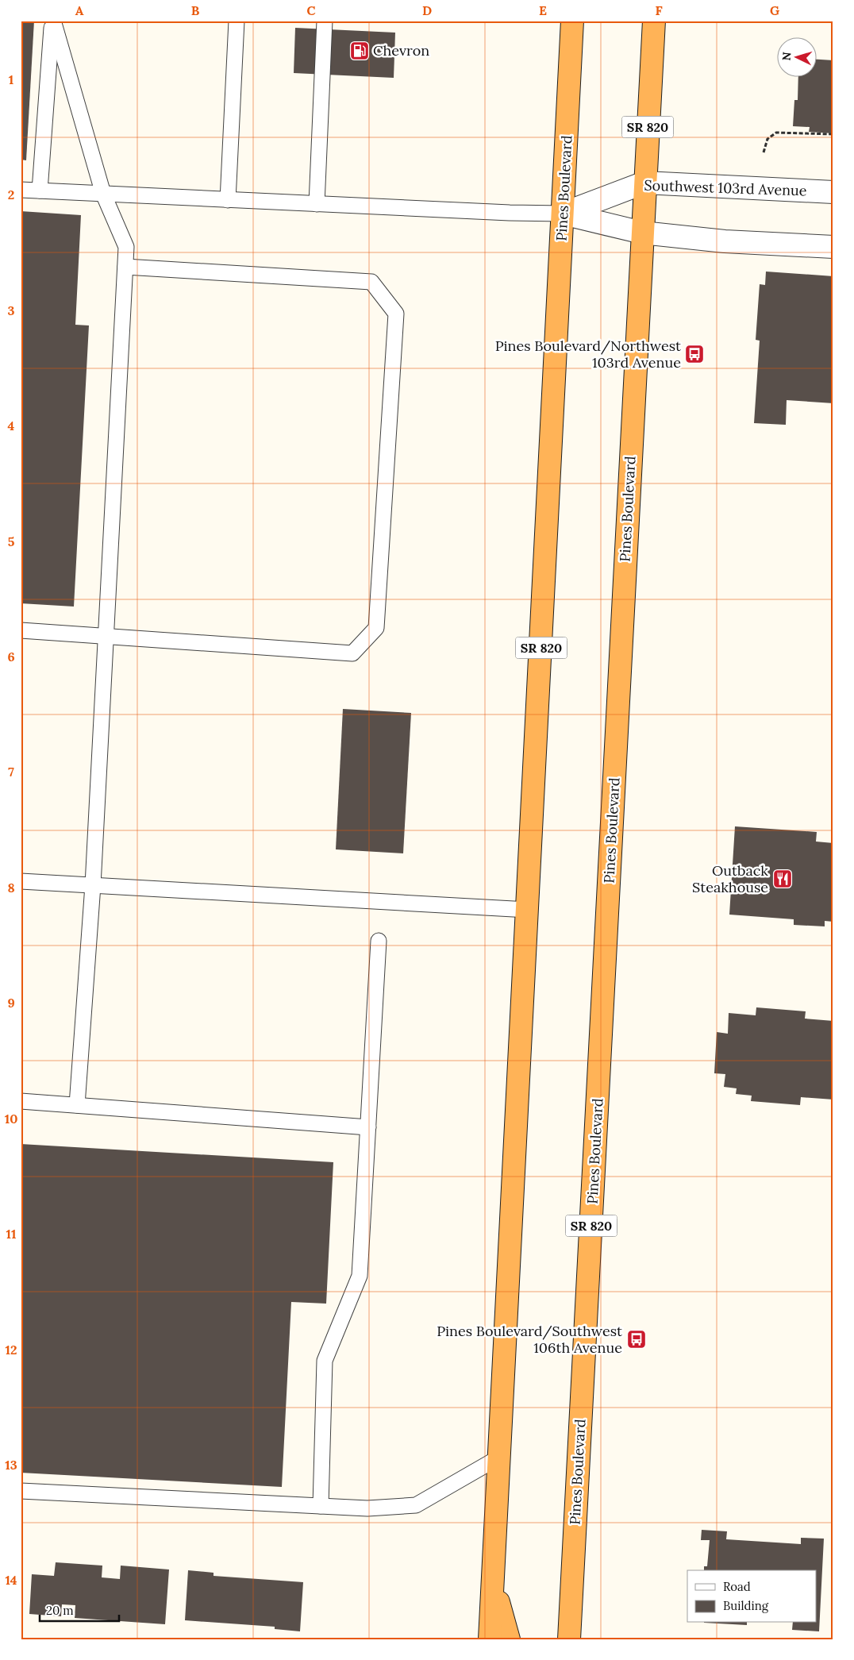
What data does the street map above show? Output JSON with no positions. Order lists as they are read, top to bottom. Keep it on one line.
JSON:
{"streets":{"highway":["SR 820","Pines Boulevard"],"street":["Southwest 103rd Avenue"]},"crossings":[["Pines Boulevard","Southwest 103rd Avenue"]],"places":{"fuel station":["Chevron"],"bus stop":["Pines Boulevard/Northwest 103rd Avenue","Pines Boulevard/Southwest 106th Avenue"],"restaurant":["Outback Steakhouse"]},"legend":["Road","Building"],"scale_bar":"20 m","north":"left","grid":{"columns":["A","B","C","D","E","F","G"],"rows":["1","2","3","4","5","6","7","8","9","10","11","12","13","14"]}}
